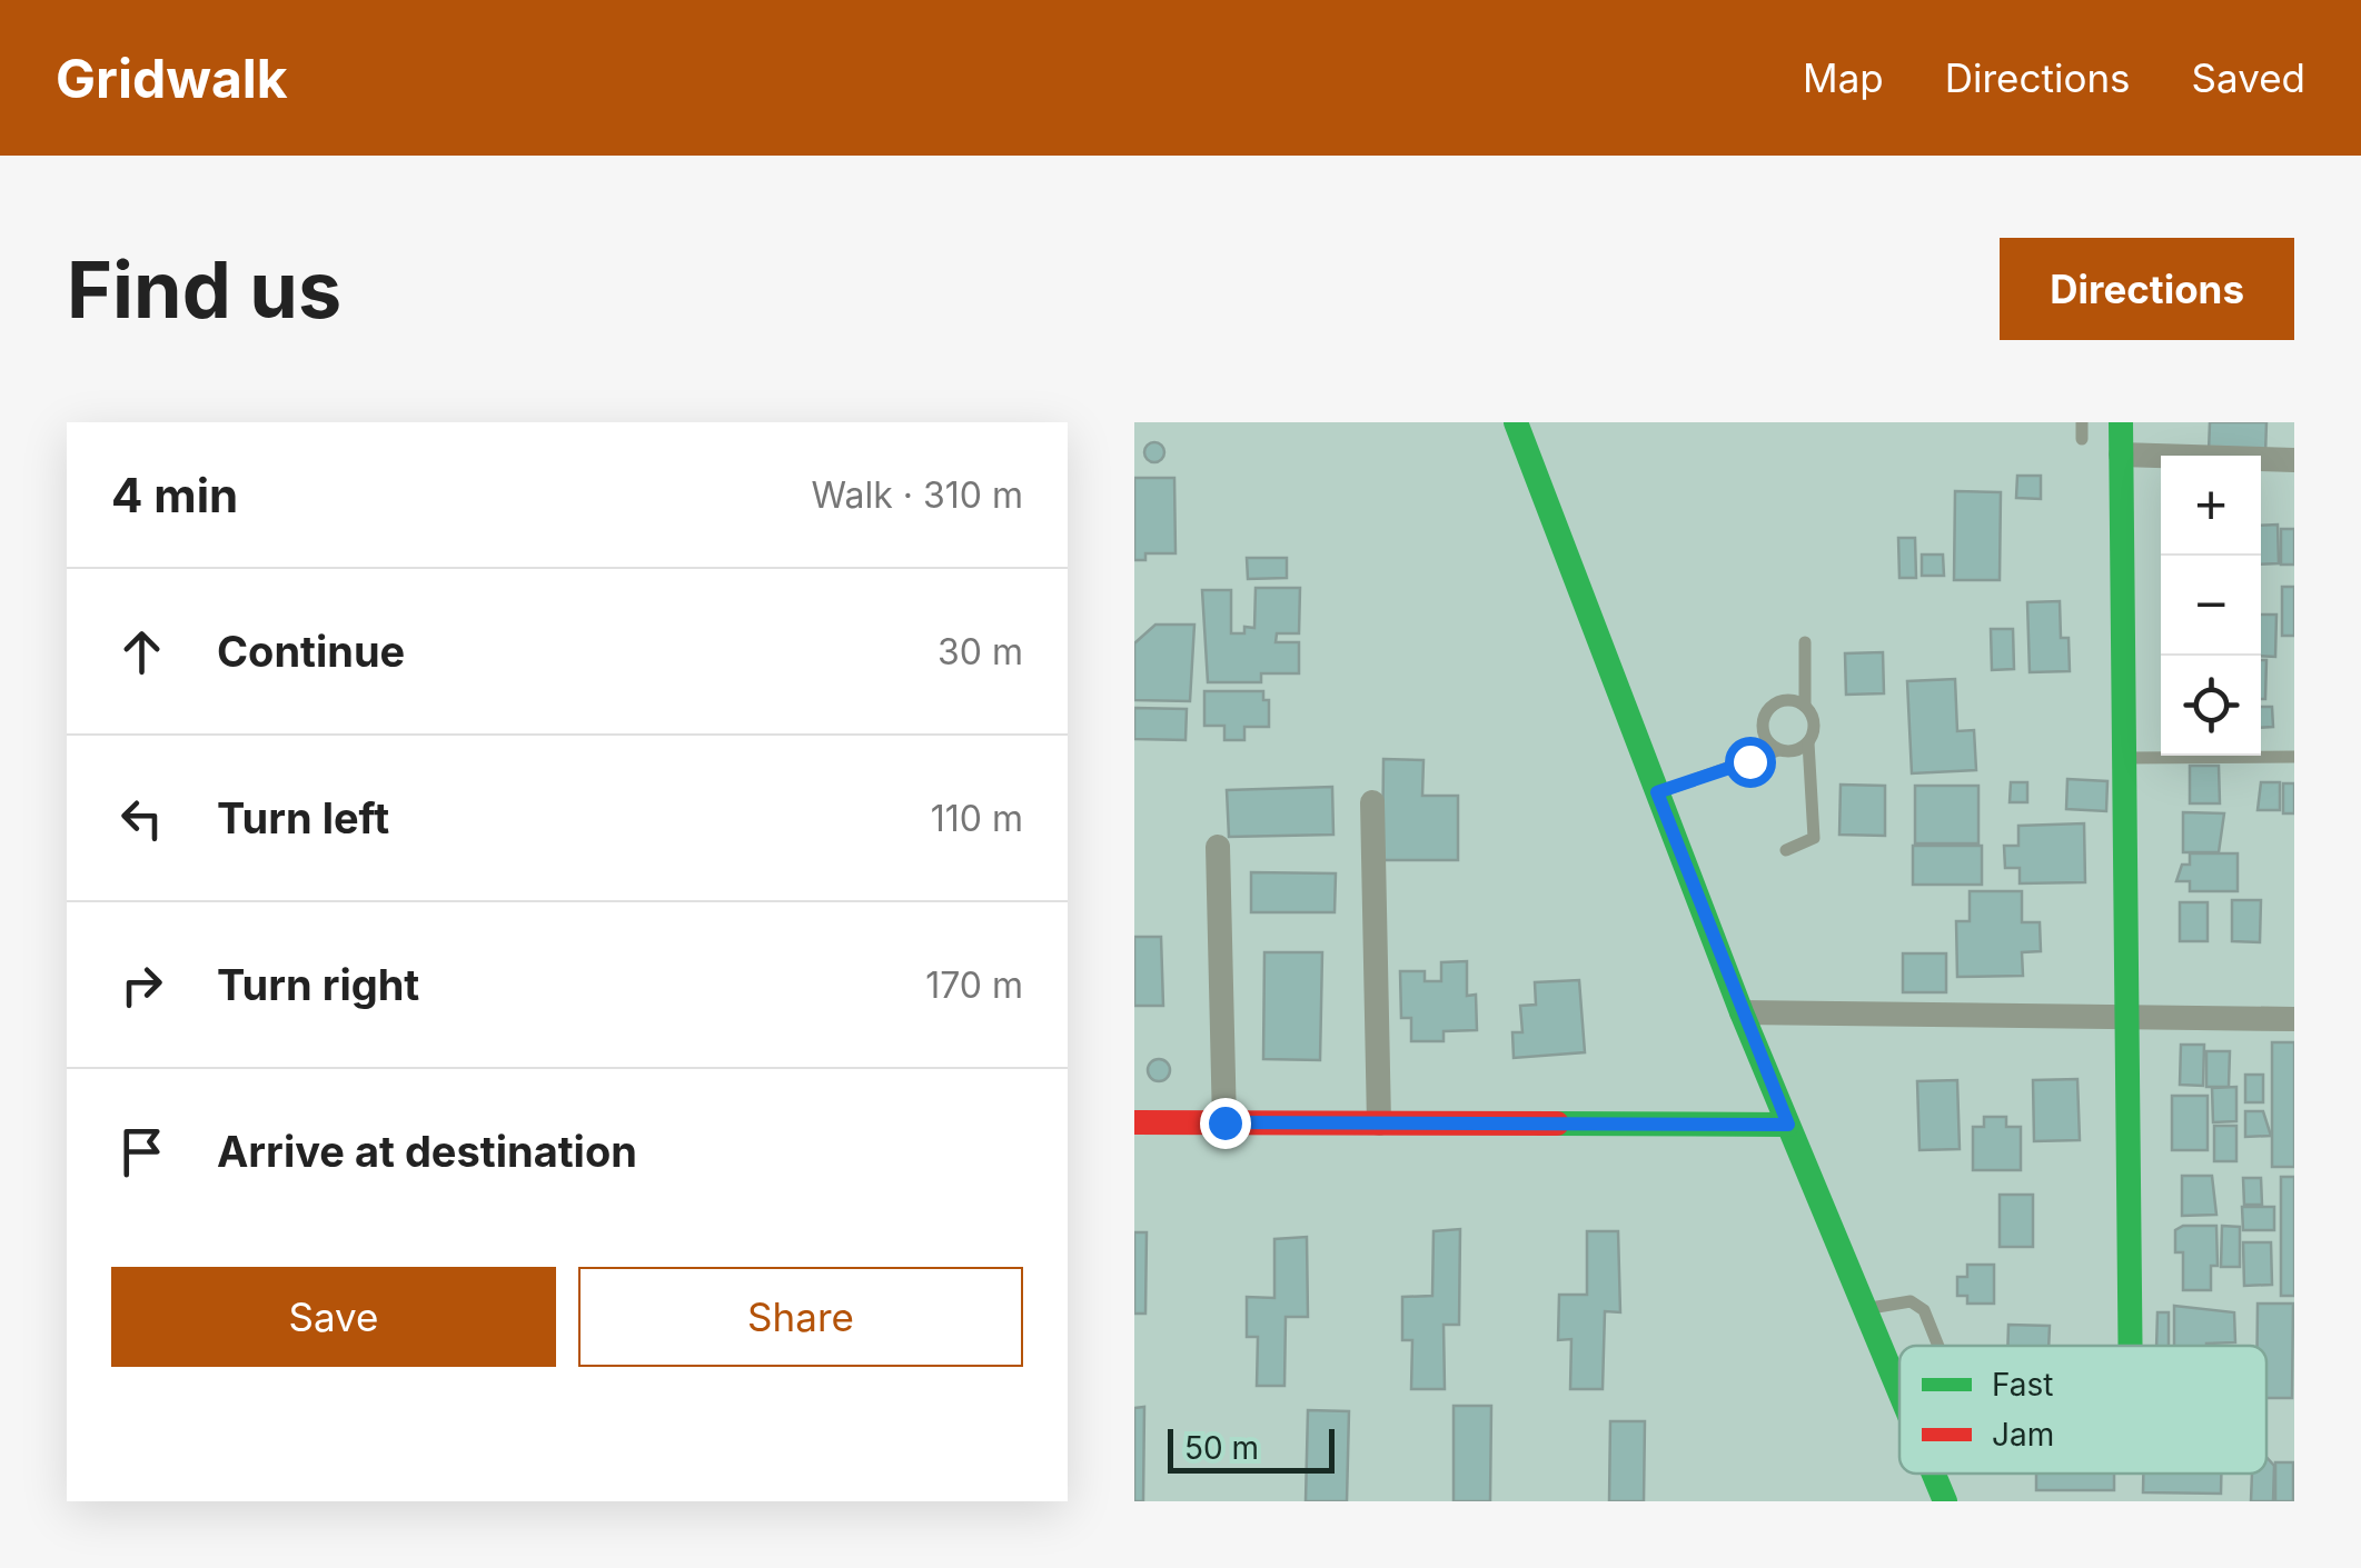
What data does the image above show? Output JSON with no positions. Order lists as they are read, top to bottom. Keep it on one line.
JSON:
{"legend":["Fast","Jam"],"scale_bar":"50 m","page":{"header":"Gridwalk","nav":["Map","Directions","Saved"],"buttons":["Directions",["Save","Share"]],"title":"Find us","heading":["4 min","Walk · 310 m"],"map_buttons":["+","−"],"list":[["Continue","30 m"],["Turn left","110 m"],["Turn right","170 m"],"Arrive at destination"],"scale":"50 m"}}
